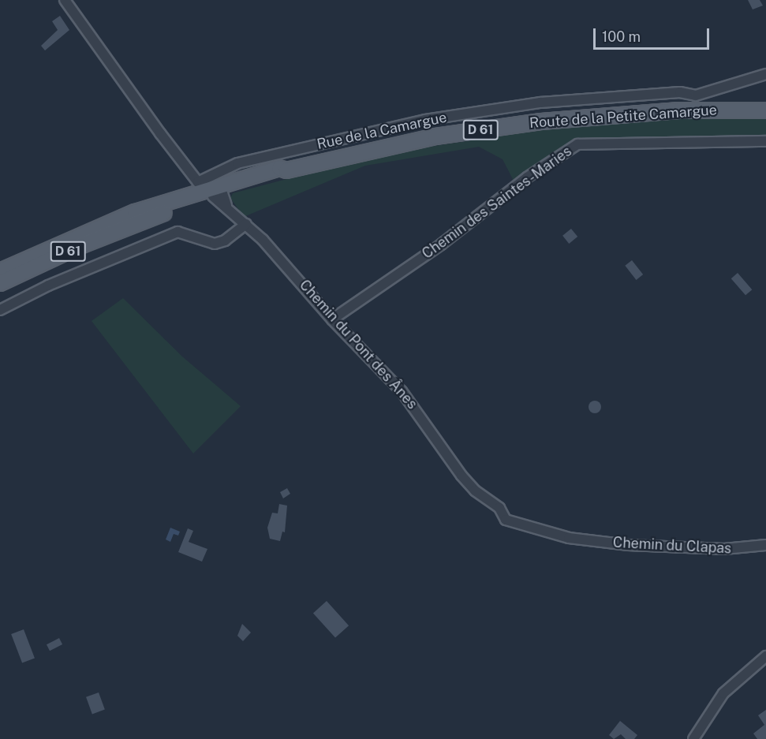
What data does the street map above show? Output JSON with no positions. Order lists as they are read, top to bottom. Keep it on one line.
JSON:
{"streets":{"main road":["Route de la Petite Camargue","D 61"],"street":["Rue de la Camargue","Chemin des Saintes-Maries","Chemin du Pont des Ânes","Chemin du Clapas"]},"crossings":[["Route de la Petite Camargue","Rue de la Camargue"],["Route de la Petite Camargue","Chemin du Pont des Ânes"],["Rue de la Camargue","Chemin du Pont des Ânes"],["Chemin des Saintes-Maries","Chemin du Pont des Ânes"],["Chemin du Pont des Ânes","Chemin du Clapas"]],"scale_bar":"100 m"}
